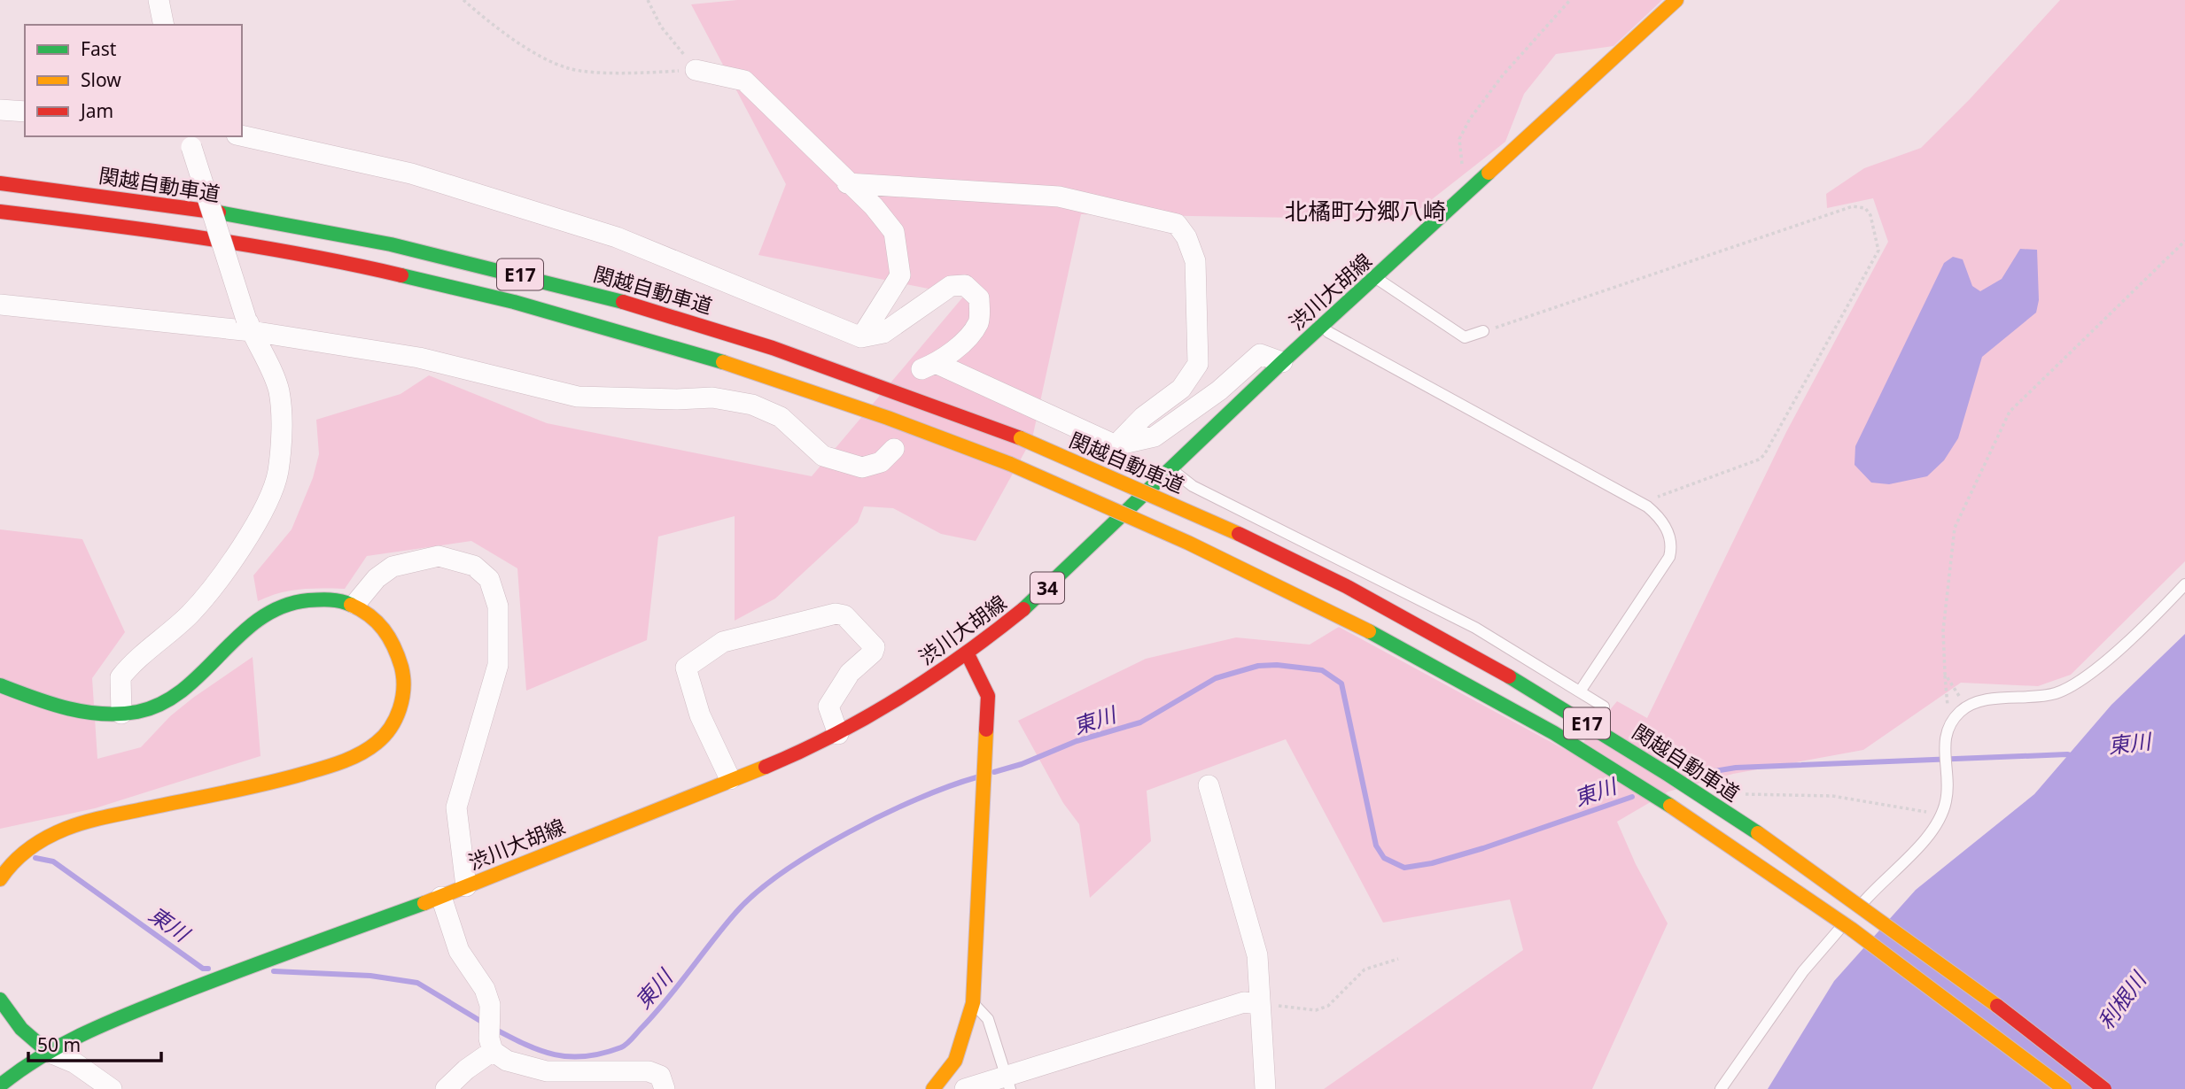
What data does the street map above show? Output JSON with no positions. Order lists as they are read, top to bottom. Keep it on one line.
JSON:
{"streets":{"main road":["関越自動車道","E17","渋川大胡線","34"]},"crossings":[["渋川大胡線","34"]],"districts":["北橘町分郷八崎"],"water":["東川","利根川"],"legend":["Fast","Slow","Jam"],"scale_bar":"50 m"}
